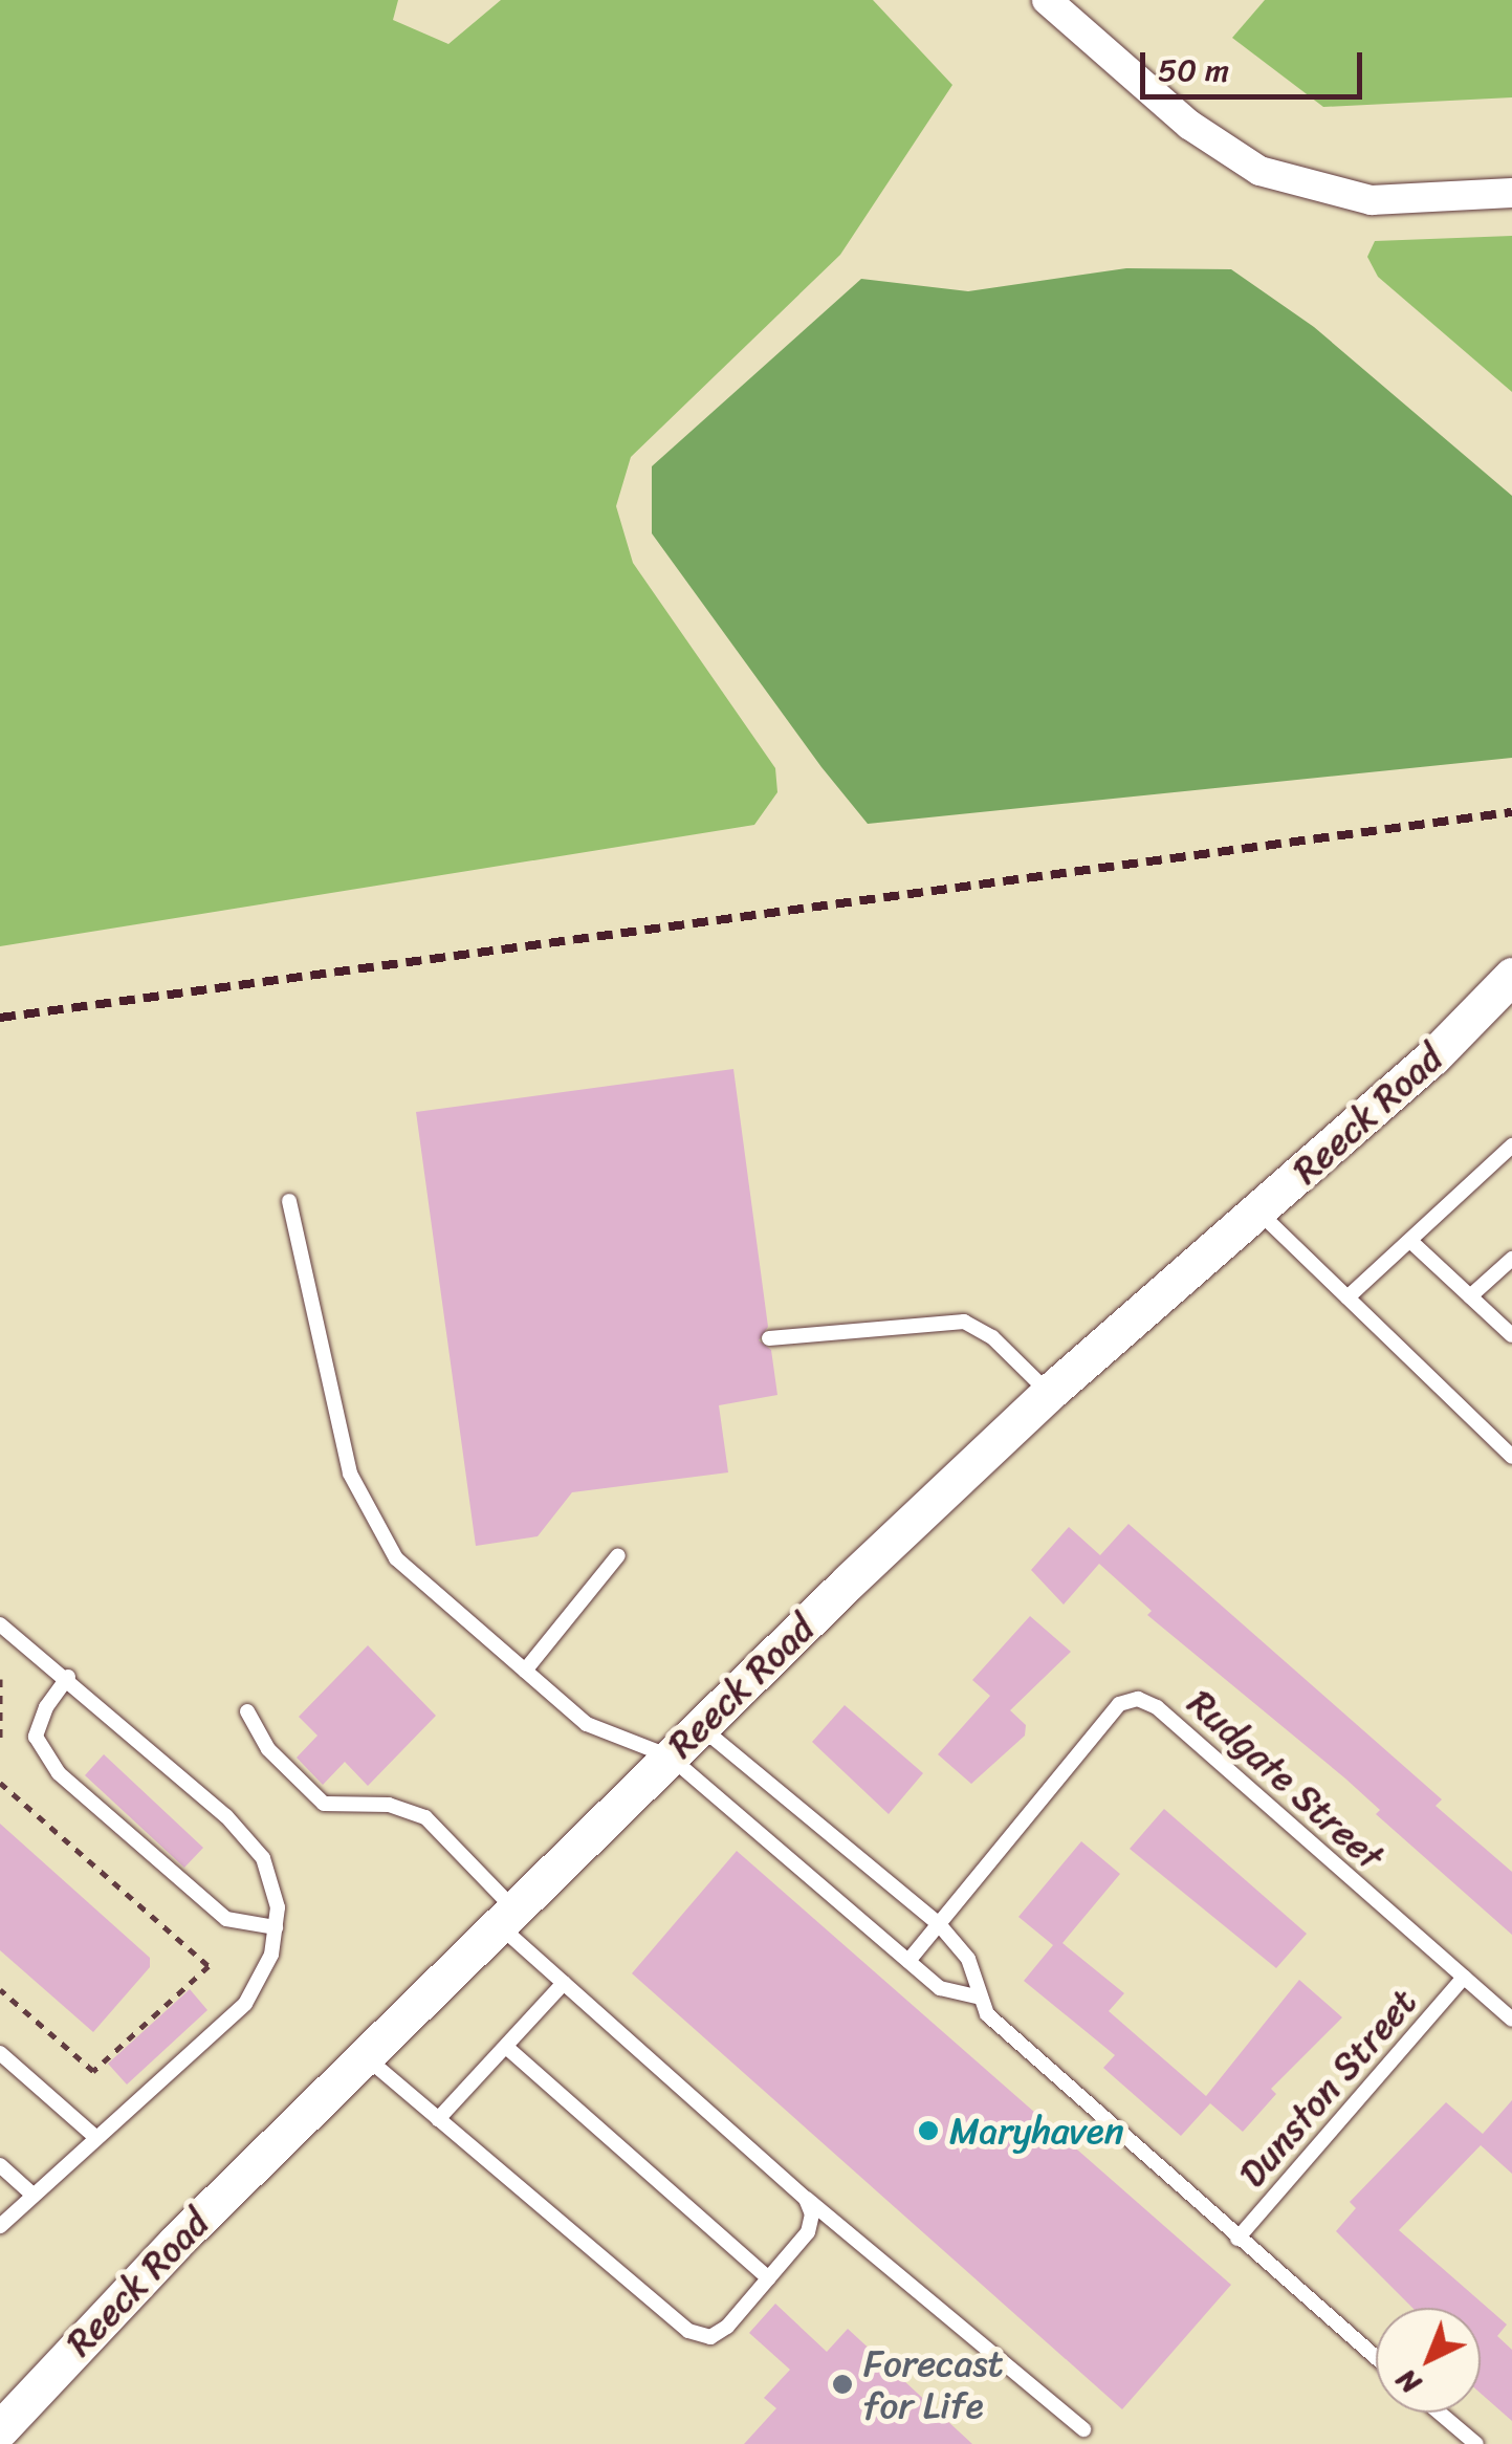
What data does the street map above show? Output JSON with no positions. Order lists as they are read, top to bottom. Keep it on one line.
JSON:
{"streets":{"street":["Reeck Road"],"lane":["Rudgate Street","Dunston Street"]},"crossings":[["Rudgate Street","Dunston Street"]],"places":["Maryhaven","Forecast for Life"],"scale_bar":"50 m","north":"bottom left"}
